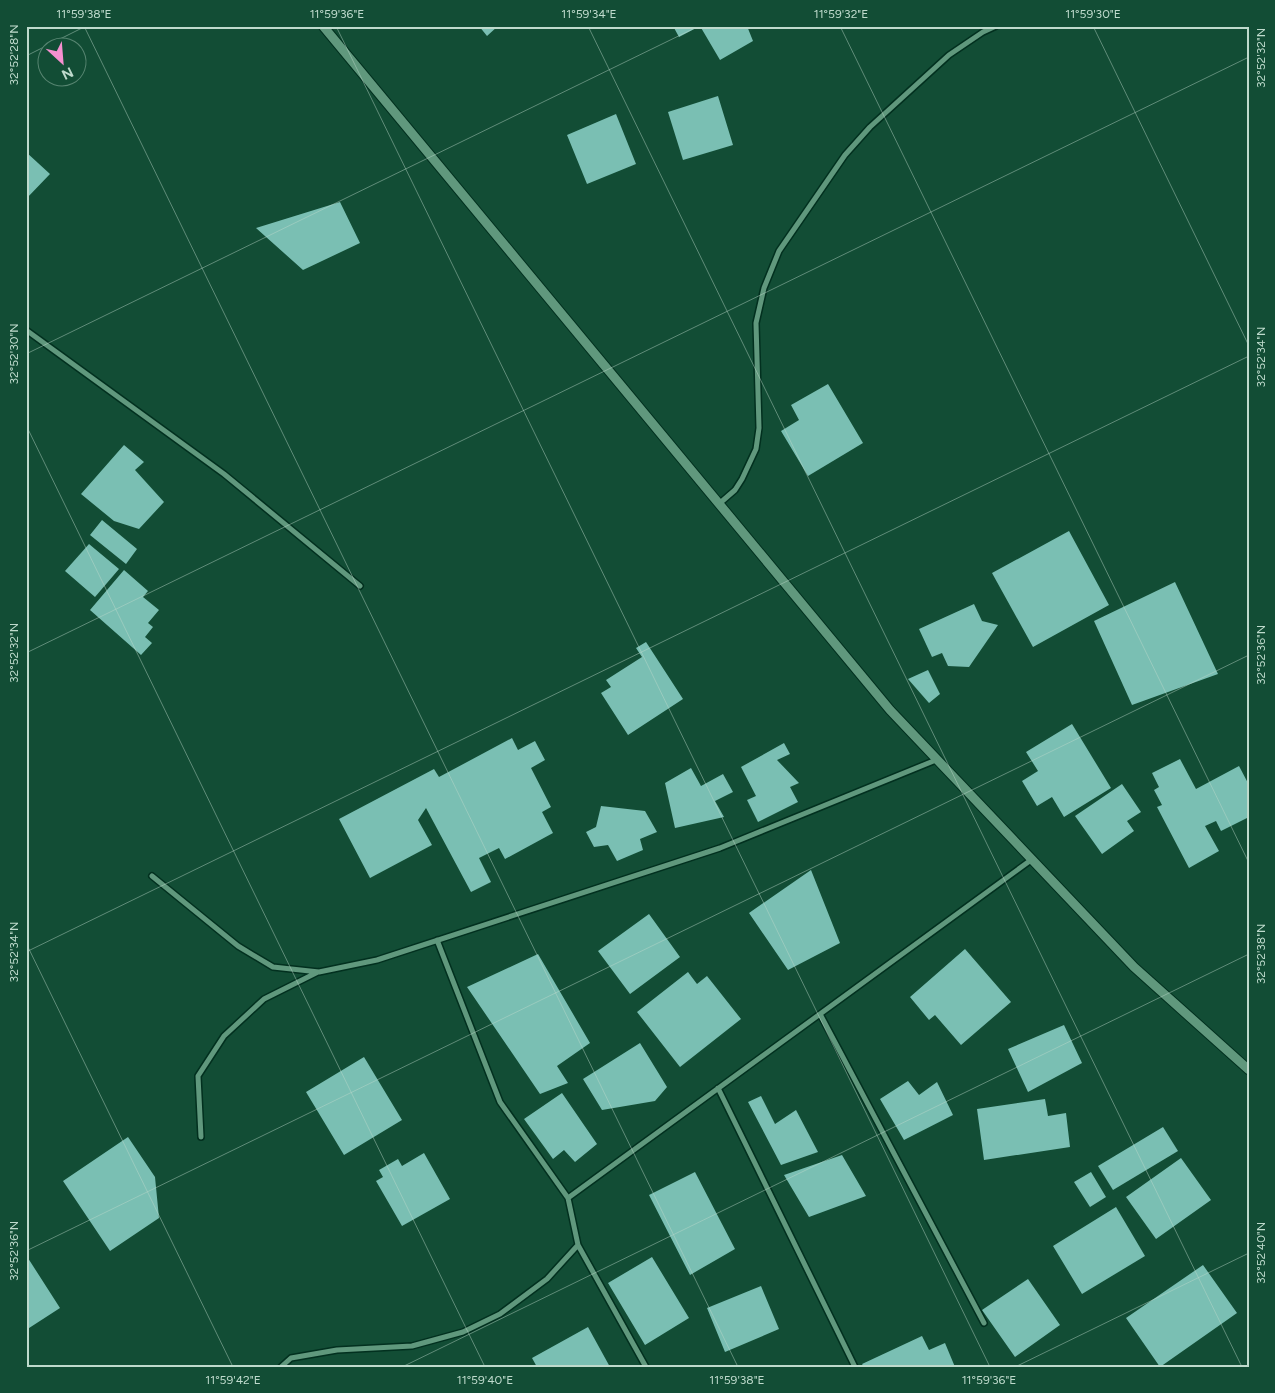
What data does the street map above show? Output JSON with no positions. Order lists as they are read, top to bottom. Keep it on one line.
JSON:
{"north":"bottom right","coordinates":["11°59'38\"E","11°59'36\"E","11°59'34\"E","11°59'32\"E","11°59'30\"E","32°52'28\"N","32°52'32\"N","32°52'30\"N","32°52'34\"N","32°52'36\"N","32°52'38\"N","32°52'40\"N","11°59'42\"E","11°59'40\"E"]}
